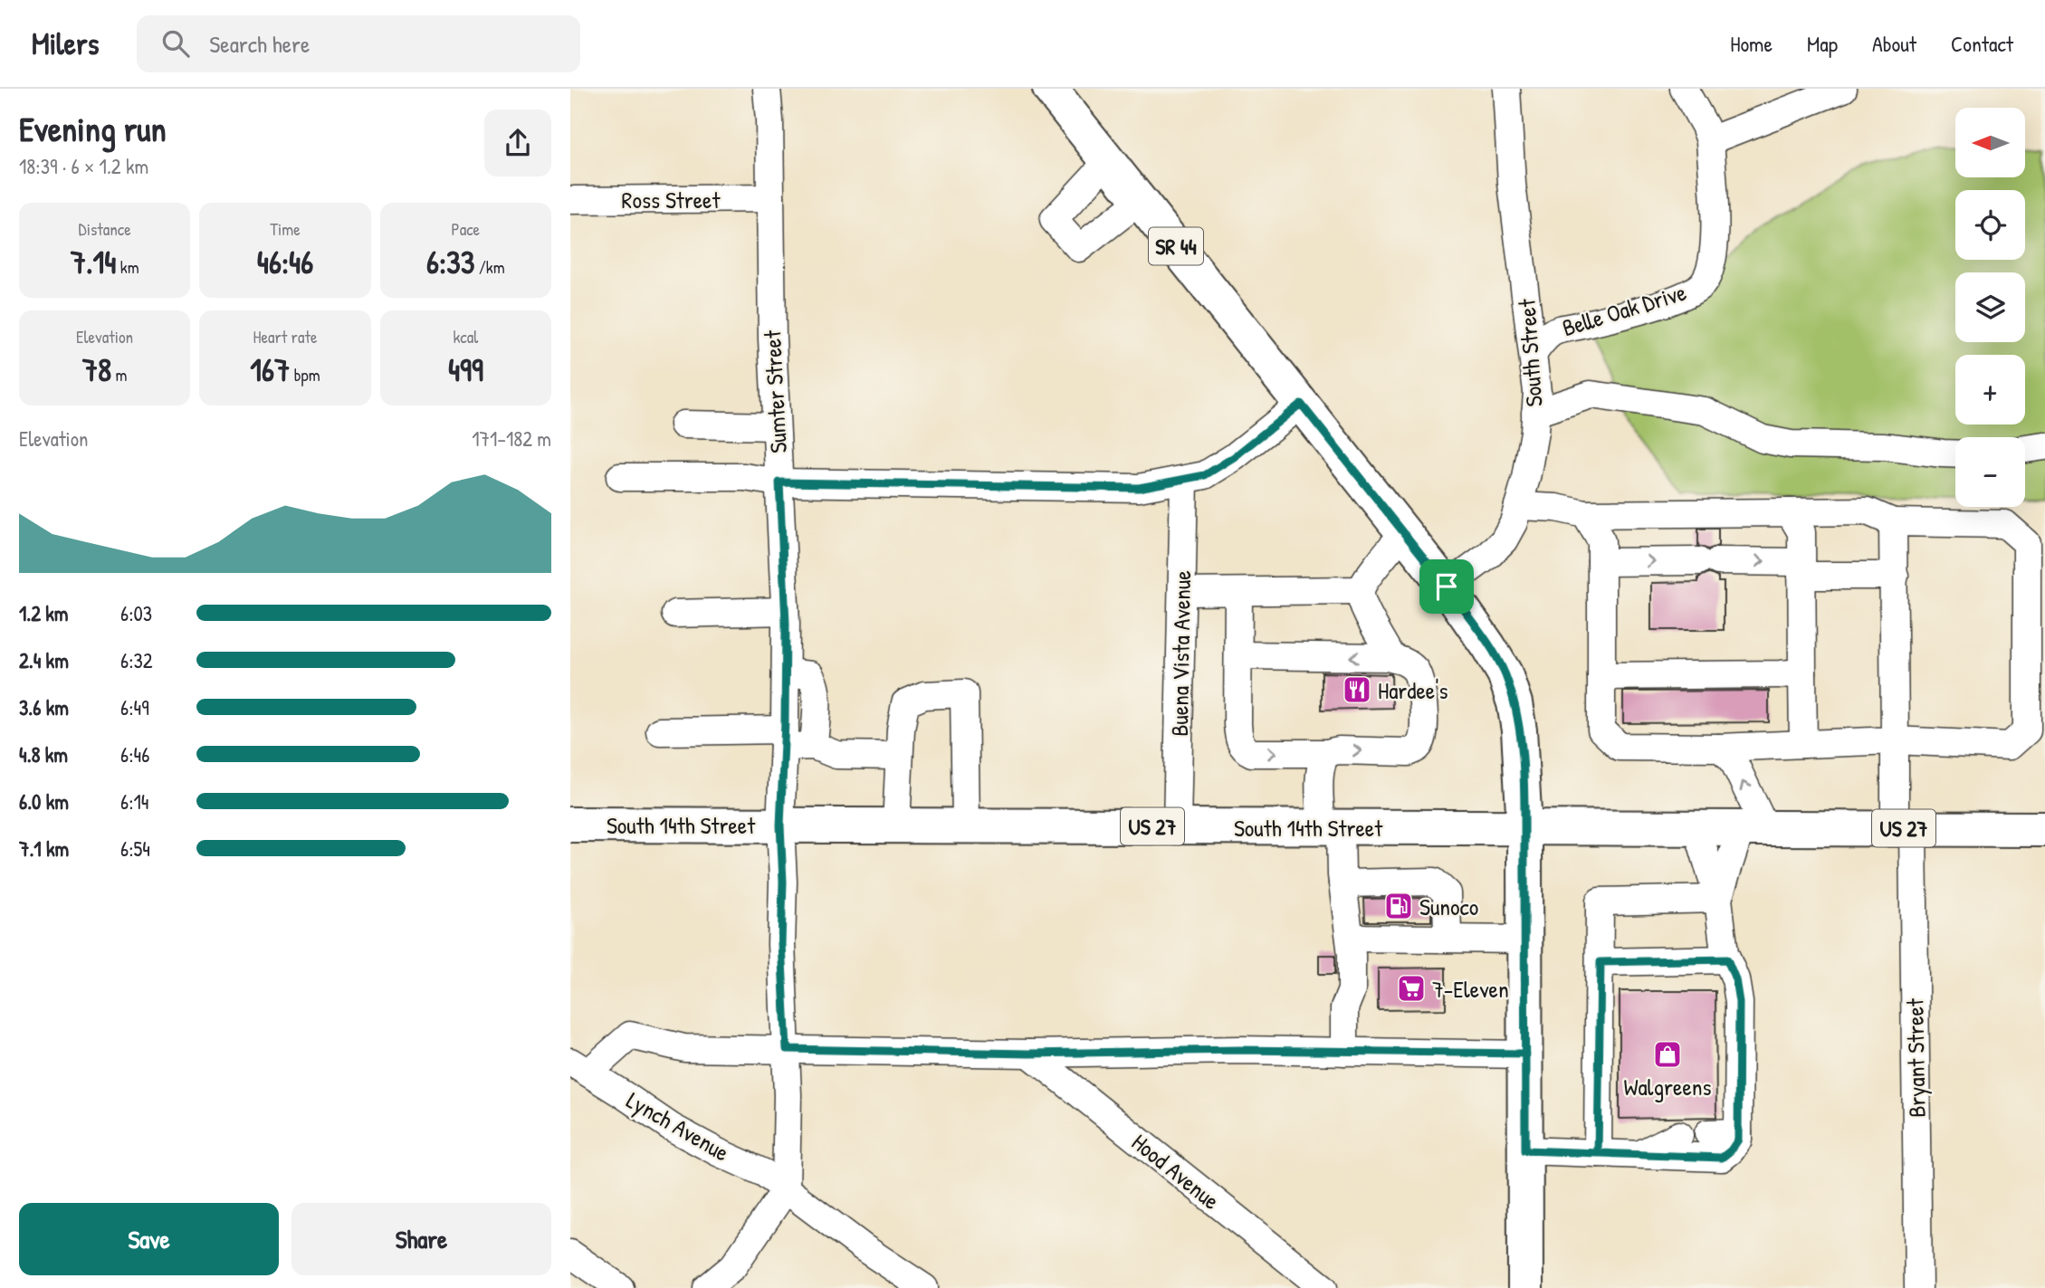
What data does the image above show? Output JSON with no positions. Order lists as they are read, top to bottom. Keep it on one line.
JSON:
{"streets":{"main road":["SR 44","South 14th Street","US 27"],"street":["Ross Street","Belle Oak Drive","South Street","Sumter Street","Buena Vista Avenue","Bryant Street","Lynch Avenue","Hood Avenue"]},"crossings":[["Ross Street","Sumter Street"],["SR 44","South Street"],["SR 44","South 14th Street"],["Belle Oak Drive","South Street"],["Sumter Street","South 14th Street"],["Sumter Street","Lynch Avenue"],["Buena Vista Avenue","South 14th Street"],["South 14th Street","Bryant Street"]],"places":{"restaurant":["Hardee's"],"fuel station":["Sunoco"],"supermarket":["7-Eleven"],"shop":["Walgreens"]},"north":"left","page":{"header":"Milers","search":"Search here","nav":["Home","Map","About","Contact"],"heading":["Evening run","18:39 · 6 × 1.2 km"],"map_buttons":["+","−"],"stats":[["Distance","7.14 km"],["Time","46:46"],["Pace","6:33 /km"],["Elevation","78 m"],["Heart rate","167 bpm"],["kcal","499"]],"chart":["Elevation","171–182 m"],"list":[{"name":"1.2 km","note":"6:03"},{"name":"2.4 km","note":"6:32"},{"name":"3.6 km","note":"6:49"},{"name":"4.8 km","note":"6:46"},{"name":"6.0 km","note":"6:14"},{"name":"7.1 km","note":"6:54"}],"buttons":["Save","Share"]}}
